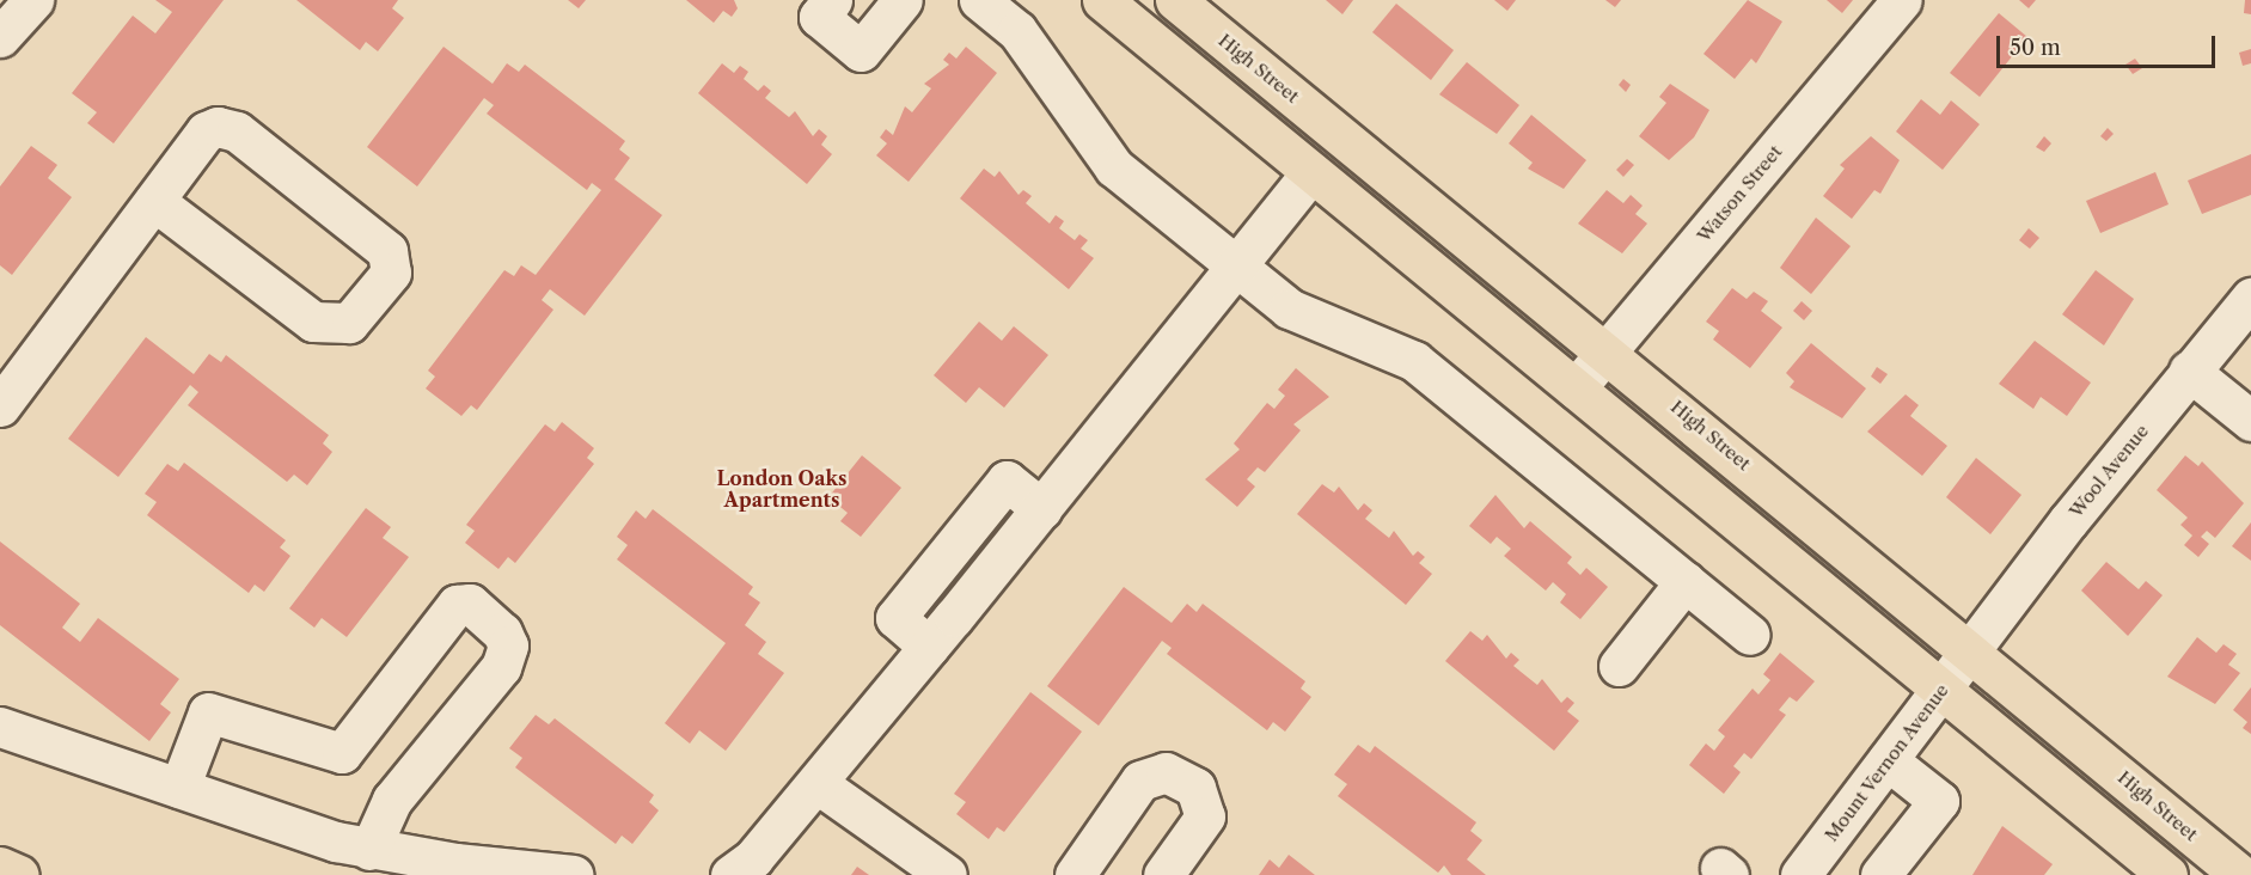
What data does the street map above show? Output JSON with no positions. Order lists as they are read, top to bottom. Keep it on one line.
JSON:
{"streets":{"main road":["High Street"],"street":["Watson Street","Wool Avenue","Mount Vernon Avenue"]},"crossings":[["High Street","Watson Street"],["High Street","Wool Avenue"],["High Street","Mount Vernon Avenue"],["Wool Avenue","Mount Vernon Avenue"]],"districts":["London Oaks Apartments"],"scale_bar":"50 m"}
